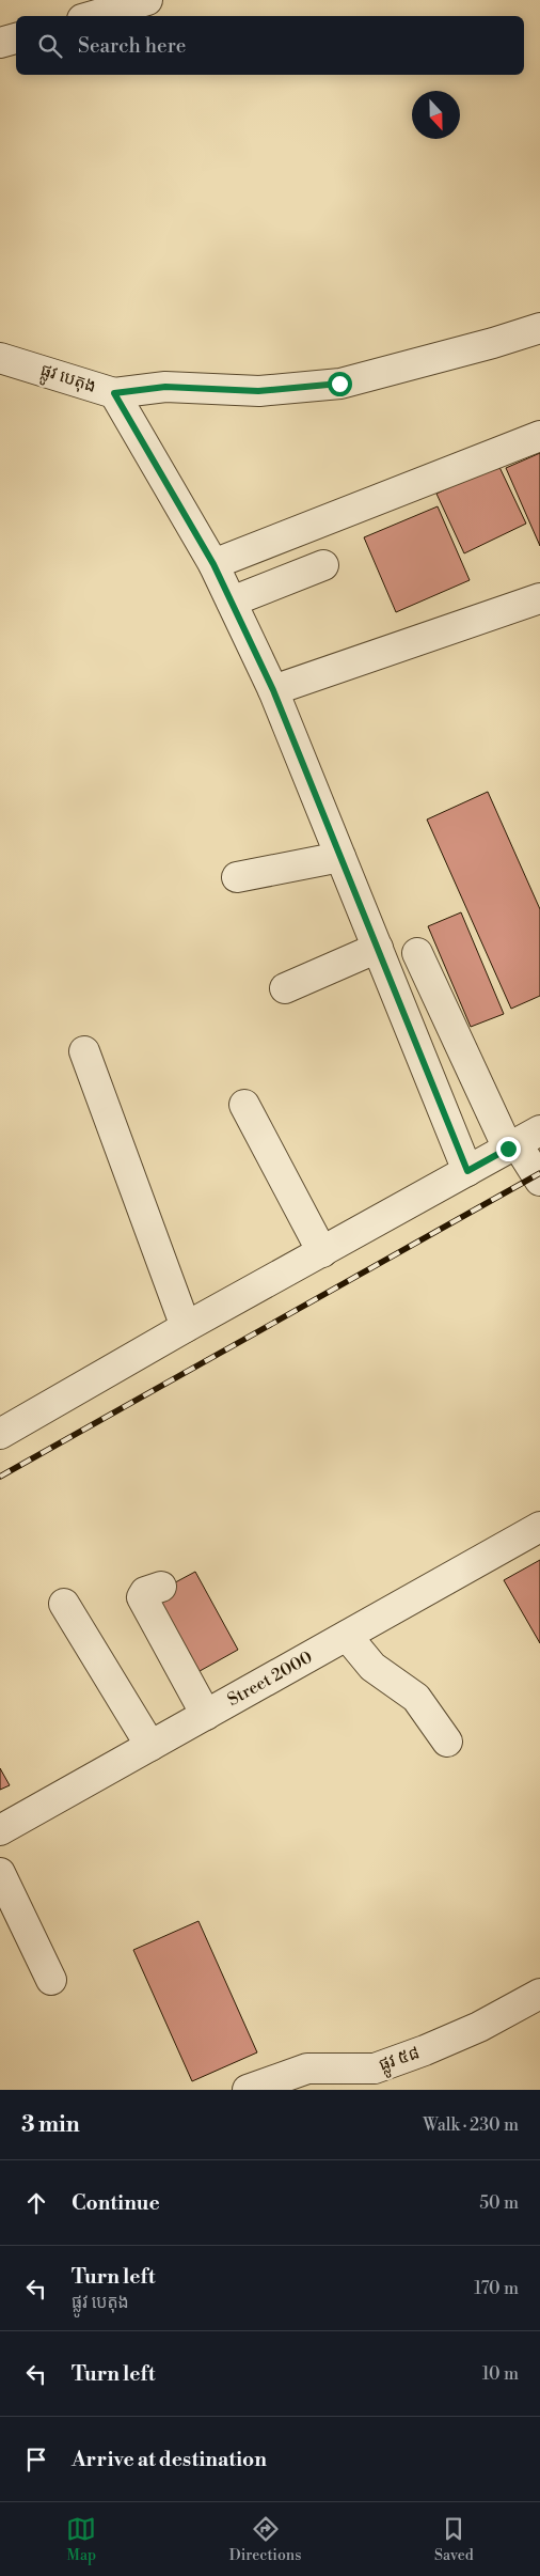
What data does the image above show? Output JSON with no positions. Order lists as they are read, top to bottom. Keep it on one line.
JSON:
{"streets":{"street":["ផ្លូវ បេតុង","Street 2000","ផ្លូវ ៥៨"]},"north":"bottom","page":{"search":"Search here","heading":["3 min","Walk · 230 m"],"list":[["Continue","50 m"],["Turn left","ផ្លូវ បេតុង","170 m"],["Turn left","10 m"],"Arrive at destination"],"nav":["Map","Directions","Saved"]}}
